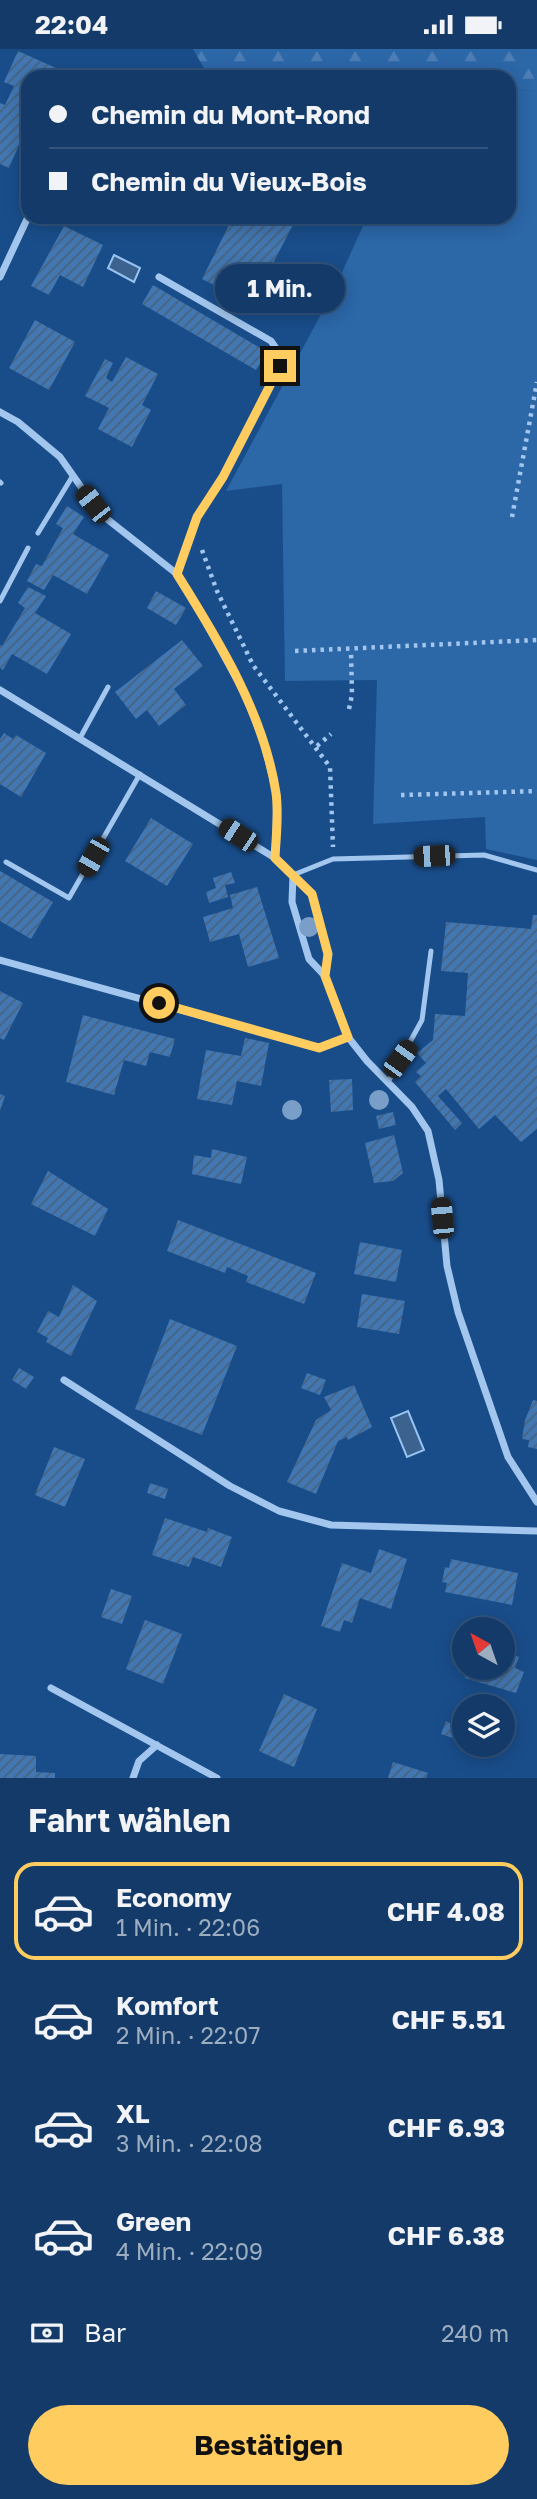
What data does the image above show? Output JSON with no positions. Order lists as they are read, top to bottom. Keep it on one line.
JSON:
{"north":"top left","page":{"status":"22:04","banner":["Chemin du Mont-Rond","Chemin du Vieux-Bois"],"bubble":"1 Min.","heading":"Fahrt wählen","list":[{"name":"Economy","note":"1 Min. · 22:06","value":"CHF 4.08"},{"name":"Komfort","note":"2 Min. · 22:07","value":"CHF 5.51"},{"name":"XL","note":"3 Min. · 22:08","value":"CHF 6.93"},{"name":"Green","note":"4 Min. · 22:09","value":"CHF 6.38"}],"pay":["Bar","240 m"],"buttons":"Bestätigen"}}
